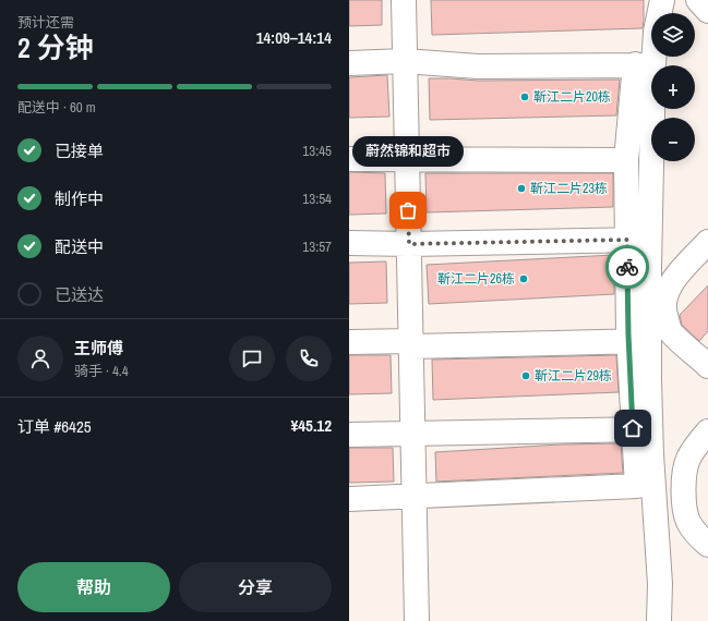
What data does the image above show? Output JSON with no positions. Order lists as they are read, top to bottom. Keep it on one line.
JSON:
{"places":["靳江二片20栋","靳江二片23栋","蔚然锦和超市","靳江二片26栋","靳江二片29栋"],"page":{"heading":["2 分钟","预计还需","14:09–14:14"],"panel":["王师傅","骑手 · 4.4","订单 #6425","¥45.12"],"map_buttons":["+","−"],"bar":"配送中 · 60 m","list":[["已接单","13:45"],["制作中","13:54"],["配送中","13:57"],"已送达"],"bubble":"蔚然锦和超市","buttons":["帮助","分享"]}}
